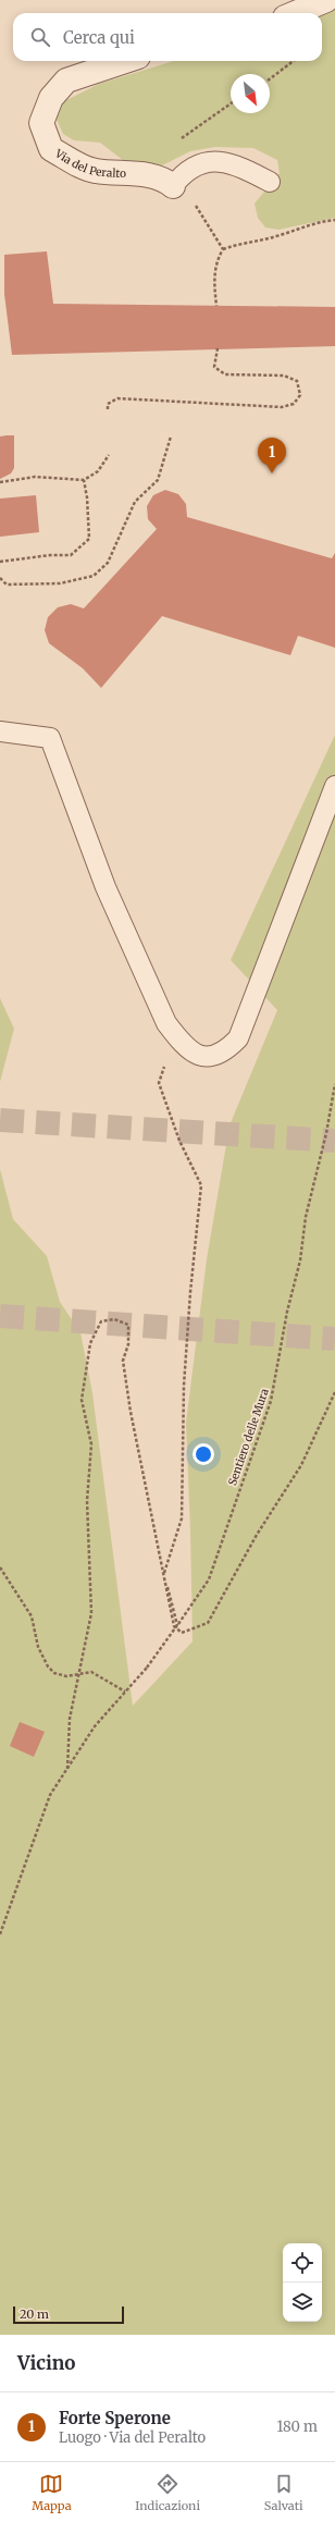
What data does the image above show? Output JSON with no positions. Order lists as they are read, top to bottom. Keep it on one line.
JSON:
{"streets":{"street":["Via del Peralto"],"path":["Sentiero delle Mura"]},"scale_bar":"20 m","north":"bottom right","page":{"search":"Cerca qui","pins":"1","scale":"20 m","heading":"Vicino","list":[{"mark":"1","name":"Forte Sperone","note":"Luogo · Via del Peralto","value":"180 m"}],"nav":["Mappa","Indicazioni","Salvati"]}}
